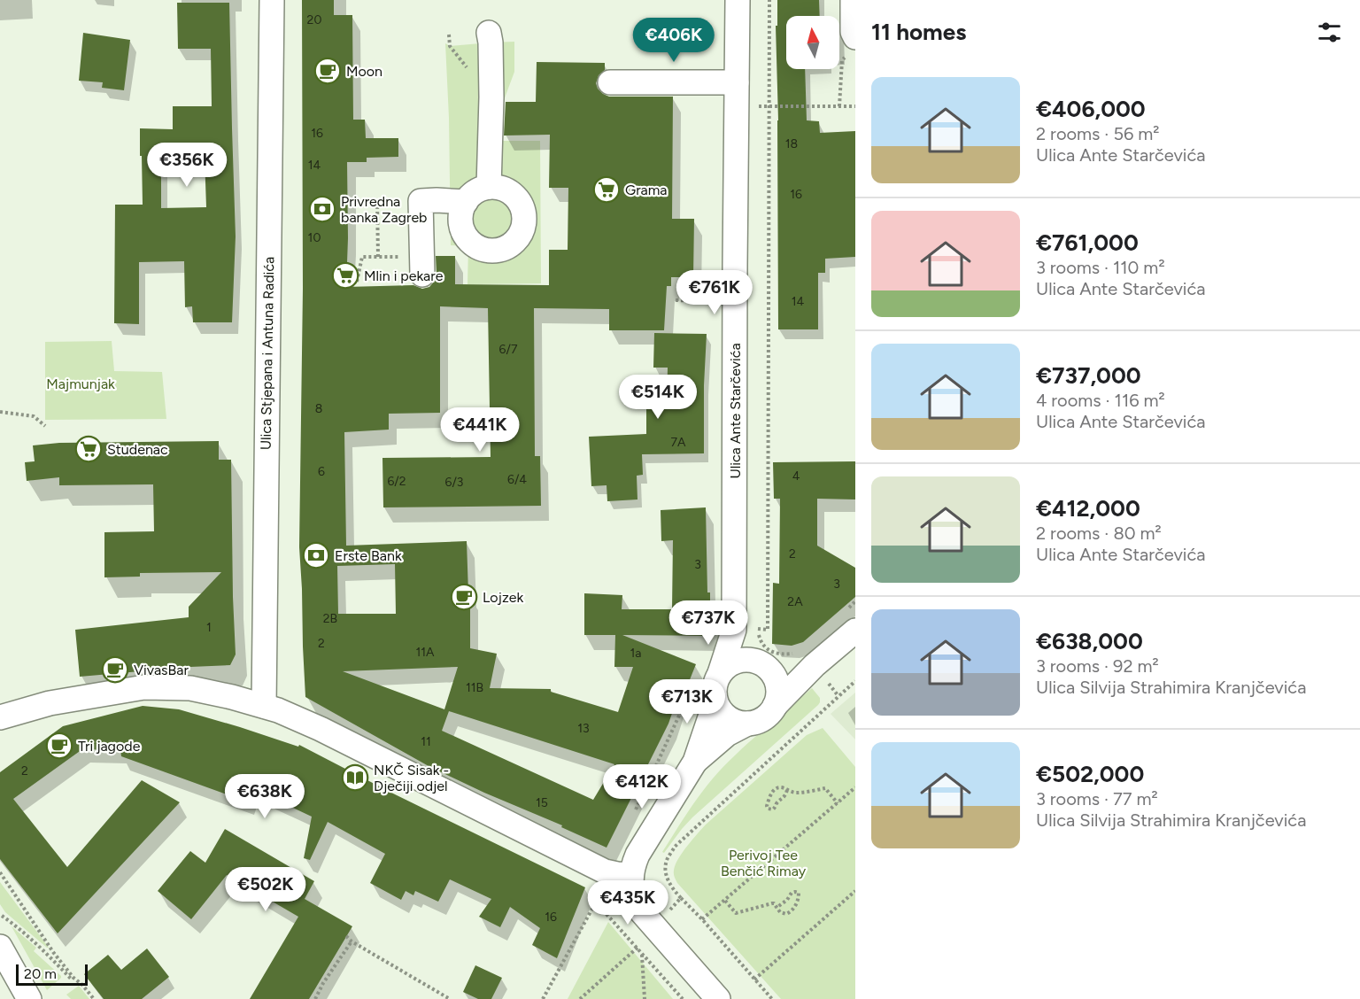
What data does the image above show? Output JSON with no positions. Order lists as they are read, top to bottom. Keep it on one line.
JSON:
{"streets":{"street":["Ulica Stjepana i Antuna Radića","Ulica Ante Starčevića"]},"parks":["Majmunjak","Perivoj Tee Benčić Rimay"],"places":{"cafe":["Moon","Lojzek","VivasBar","Tri jagode"],"supermarket":["Grama","Mlin i pekare","Studenac"],"bank":["Privredna banka Zagreb","Erste Bank"],"library":["NKČ Sisak - Dječiji odjel"]},"house_numbers":["20","16","18","14","16","10","14","6/7","8","7A","6","4","6/4","6/2","6/3","2","3","3","2A","2B","1","2","11A","1a","11B","13","11","2","15","16"],"scale_bar":"20 m","north":"top","page":{"heading":"11 homes","price":["€406K","€356K","€761K","€514K","€441K","€737K","€713K","€412K","€638K","€502K","€435K"],"list":[{"name":"€406,000","note":"2 rooms · 56 m² · Ulica Ante Starčevića"},{"name":"€761,000","note":"3 rooms · 110 m² · Ulica Ante Starčevića"},{"name":"€737,000","note":"4 rooms · 116 m² · Ulica Ante Starčevića"},{"name":"€412,000","note":"2 rooms · 80 m² · Ulica Ante Starčevića"},{"name":"€638,000","note":"3 rooms · 92 m² · Ulica Silvija Strahimira Kranjčevića"},{"name":"€502,000","note":"3 rooms · 77 m² · Ulica Silvija Strahimira Kranjčevića"}],"scale":"20 m"}}
